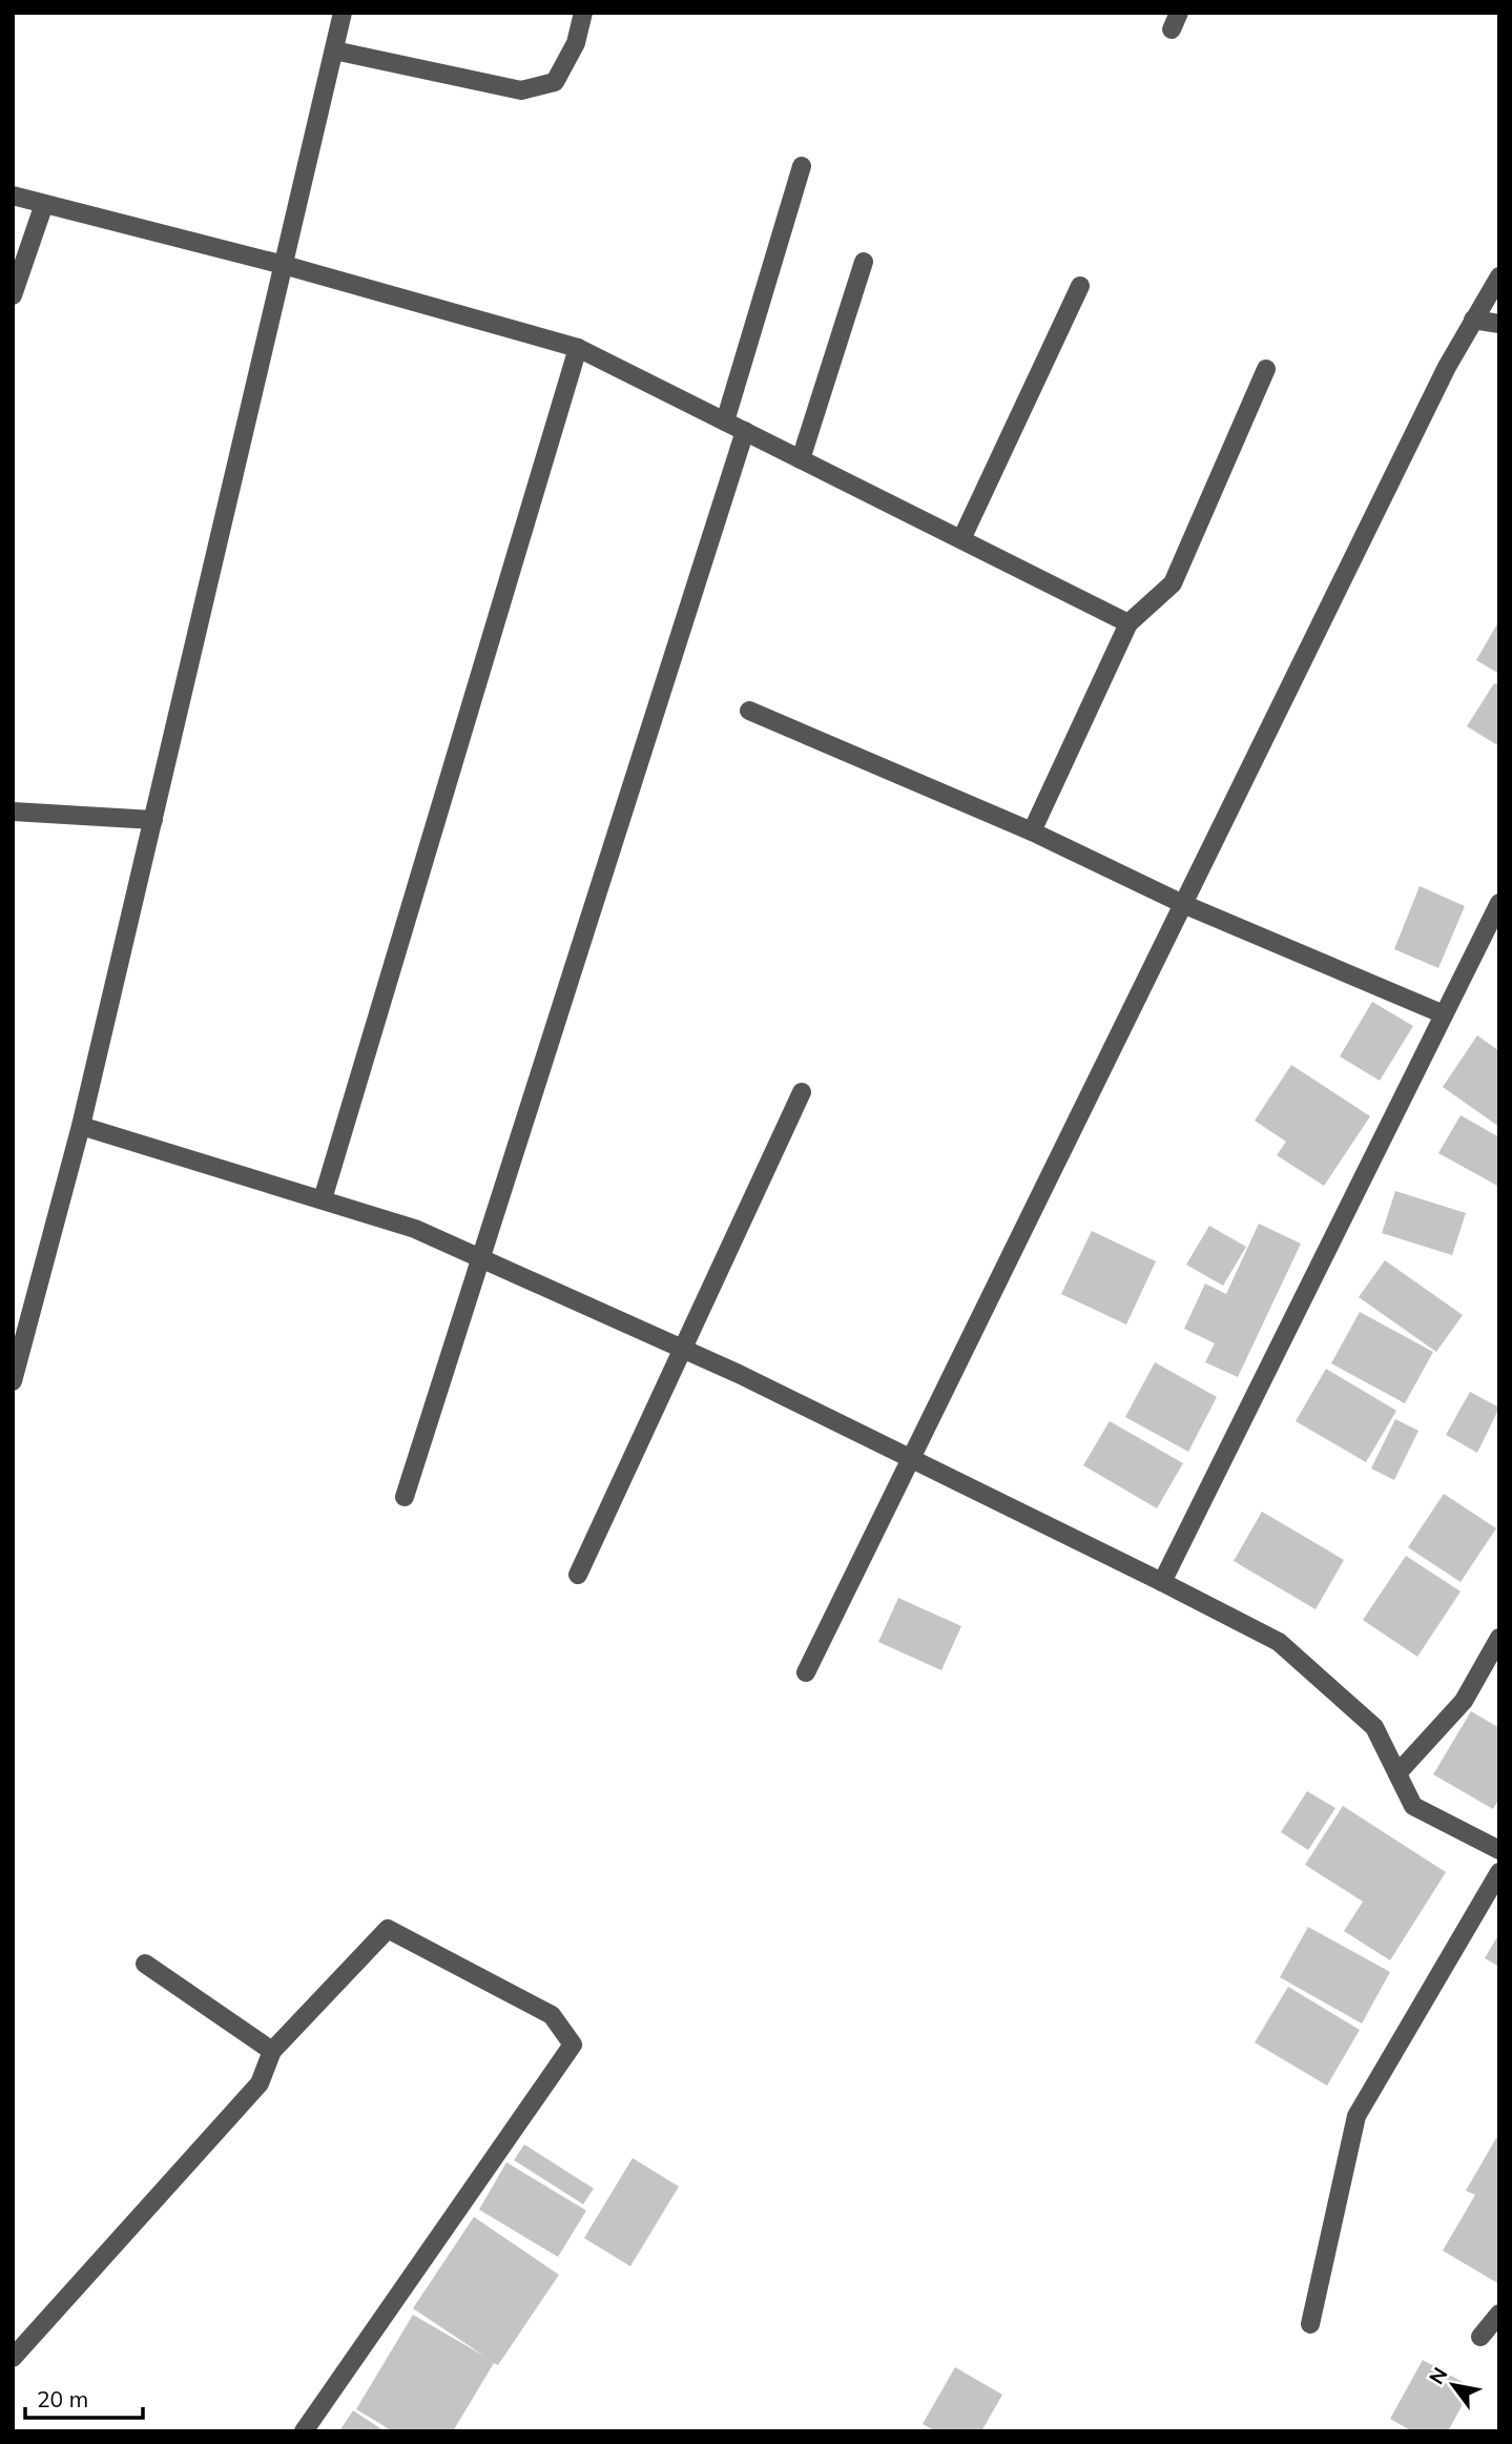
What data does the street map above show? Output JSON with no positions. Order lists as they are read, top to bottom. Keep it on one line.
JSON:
{"scale_bar":"20 m","north":"top left"}
